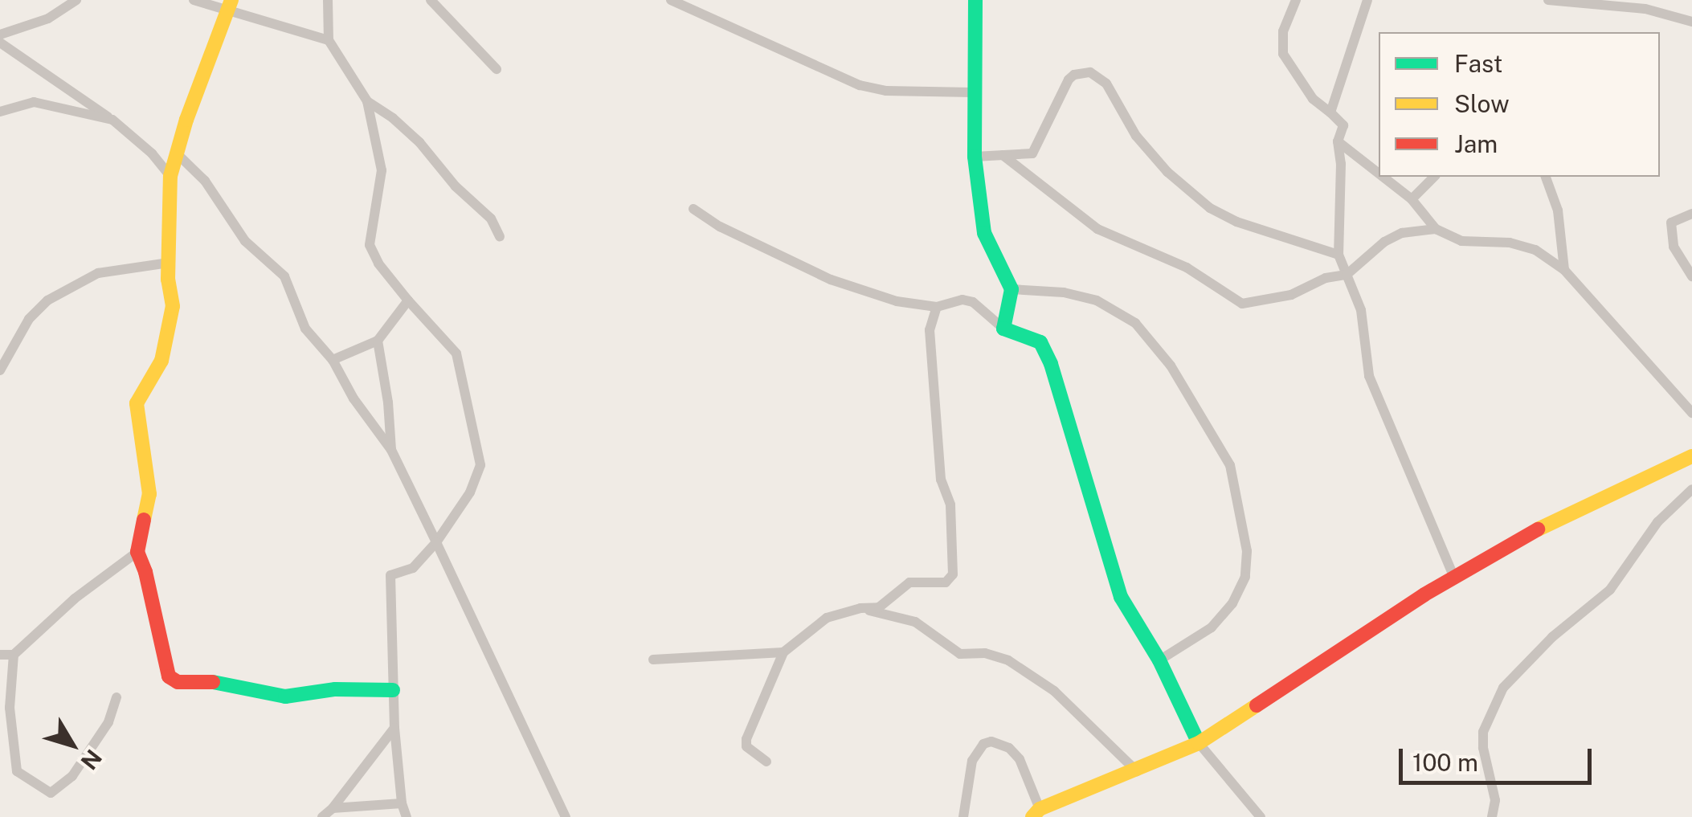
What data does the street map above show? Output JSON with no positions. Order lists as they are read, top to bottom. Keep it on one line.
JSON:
{"legend":["Fast","Slow","Jam"],"scale_bar":"100 m","north":"bottom right"}
